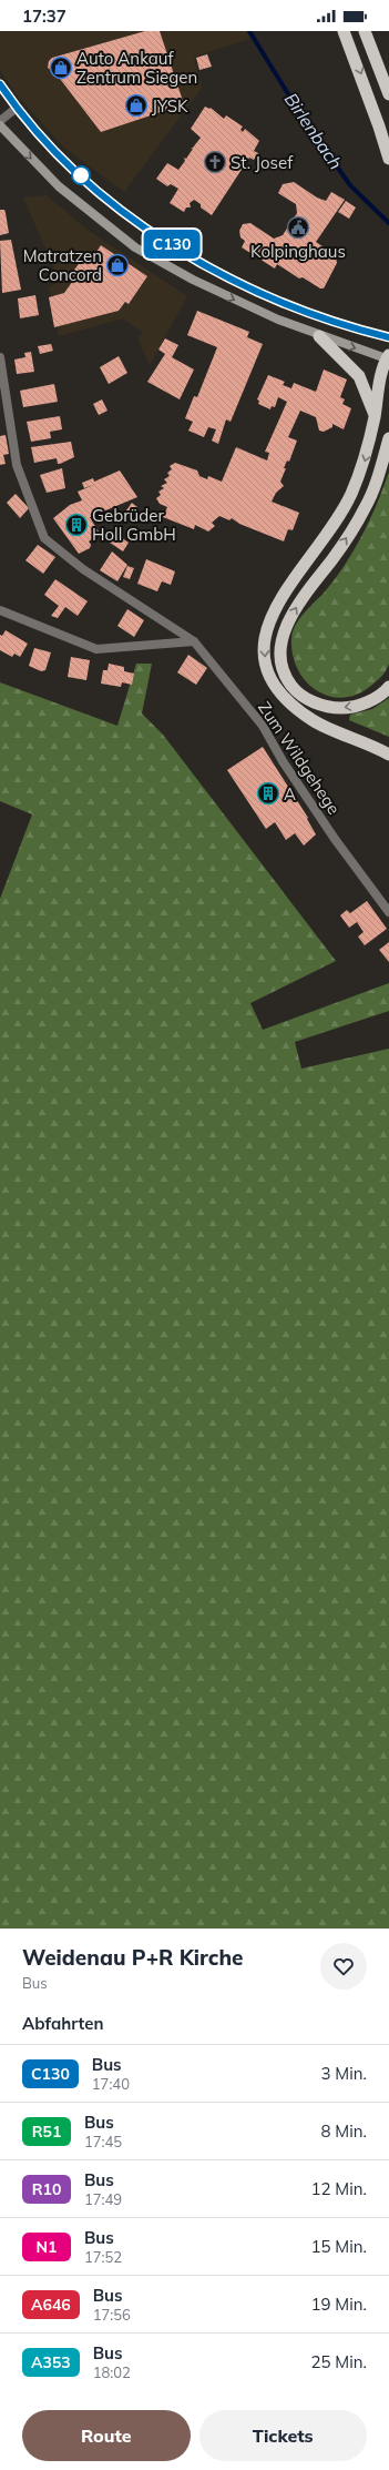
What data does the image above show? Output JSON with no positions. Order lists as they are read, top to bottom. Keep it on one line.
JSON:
{"streets":{"street":["Zum Wildgehege"]},"water":["Birlenbach"],"places":{"shop":["Auto Ankauf Zentrum Siegen","JYSK","Matratzen Concord"],"church":["St. Josef"],"public building":["Kolpinghaus"],"building":["Gebrüder Holl GmbH","A"]},"lines":["bus line C130"],"page":{"status":"17:37","on_map":"C130","heading":[["Weidenau P+R Kirche","Bus"],"Abfahrten"],"list":[{"mark":"C130","name":"Bus","note":"17:40","value":"3 Min."},{"mark":"R51","name":"Bus","note":"17:45","value":"8 Min."},{"mark":"R10","name":"Bus","note":"17:49","value":"12 Min."},{"mark":"N1","name":"Bus","note":"17:52","value":"15 Min."},{"mark":"A646","name":"Bus","note":"17:56","value":"19 Min."},{"mark":"A353","name":"Bus","note":"18:02","value":"25 Min."}],"buttons":["Route","Tickets"]}}
